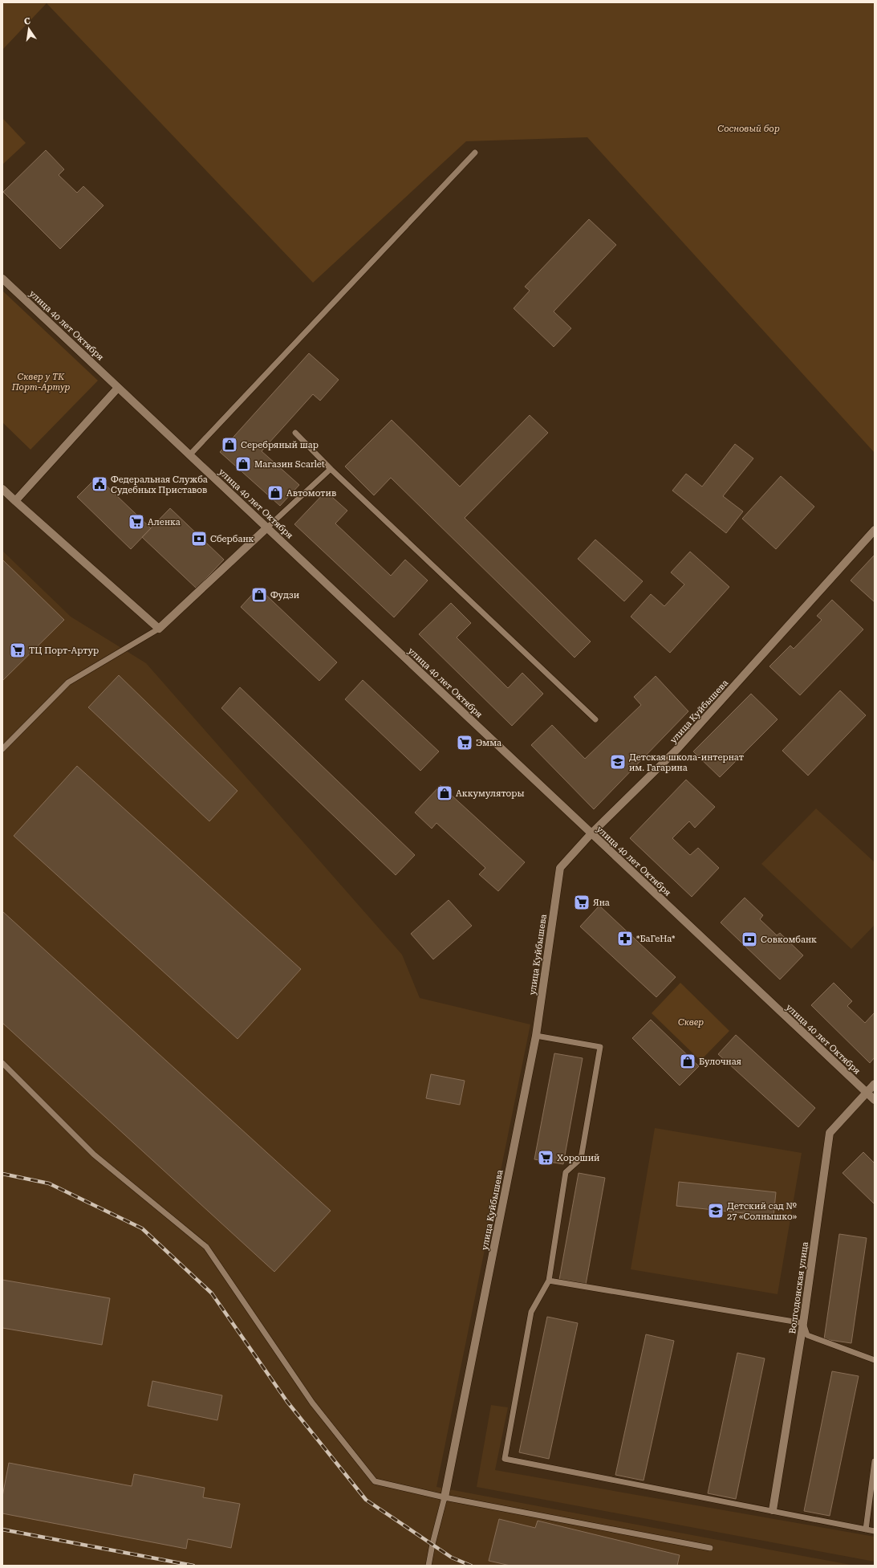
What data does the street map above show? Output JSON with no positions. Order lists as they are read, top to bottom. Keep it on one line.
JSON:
{"streets":{"street":["улица 40 лет Октября","улица Куйбышева","Волгодонская улица"]},"crossings":[["улица 40 лет Октября","улица Куйбышева"],["улица 40 лет Октября","Волгодонская улица"]],"parks":["Сосновый бор","Сквер у ТК Порт-Артур","Сквер"],"places":{"shop":["Серебряный шар","Магазин Scarlet","Автомотив","Фудзи","Аккумуляторы","Булочная"],"public building":["Федеральная Служба Судебных Приставов"],"supermarket":["Аленка","ТЦ Порт-Артур","Эмма","Яна","Хороший"],"bank":["Сбербанк","Совкомбанк"],"school or university":["Детская школа-интернат им. Гагарина","Детский сад № 27 «Солнышко»"],"pharmacy":["*БаГеНа*"]},"north":"top"}
